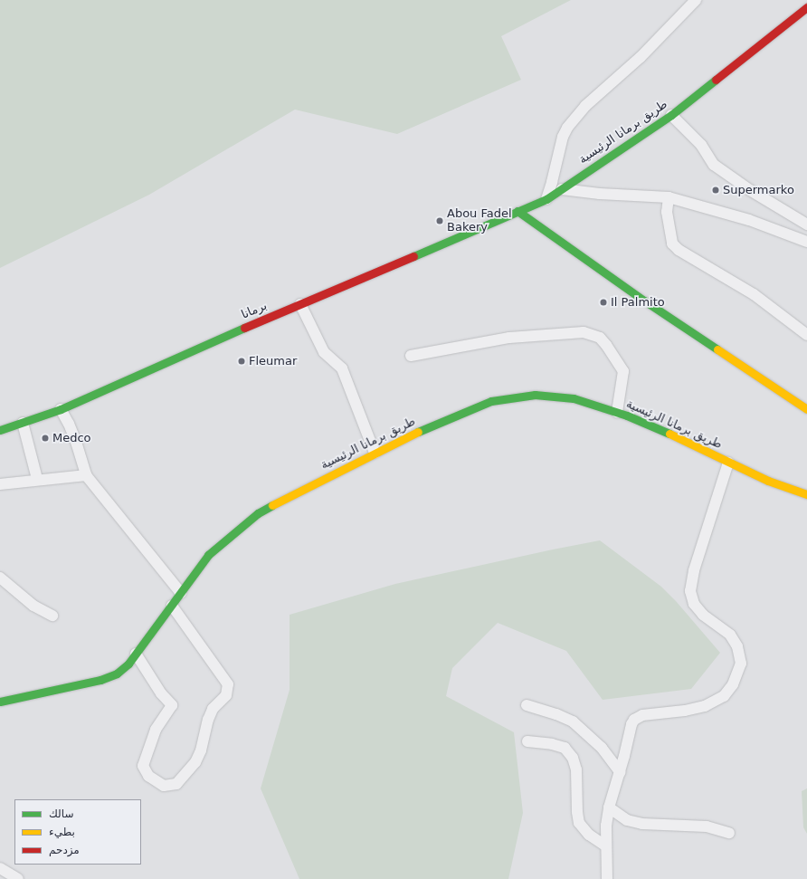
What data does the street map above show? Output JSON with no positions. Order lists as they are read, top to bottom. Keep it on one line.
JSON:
{"streets":{"street":["طريق برمانا الرئيسية","برمانا"]},"crossings":[["طريق برمانا الرئيسية","برمانا"]],"places":["Supermarko","Abou Fadel Bakery","Il Palmito","Fleumar","Medco"],"legend":["سالك","بطيء","مزدحم"]}
